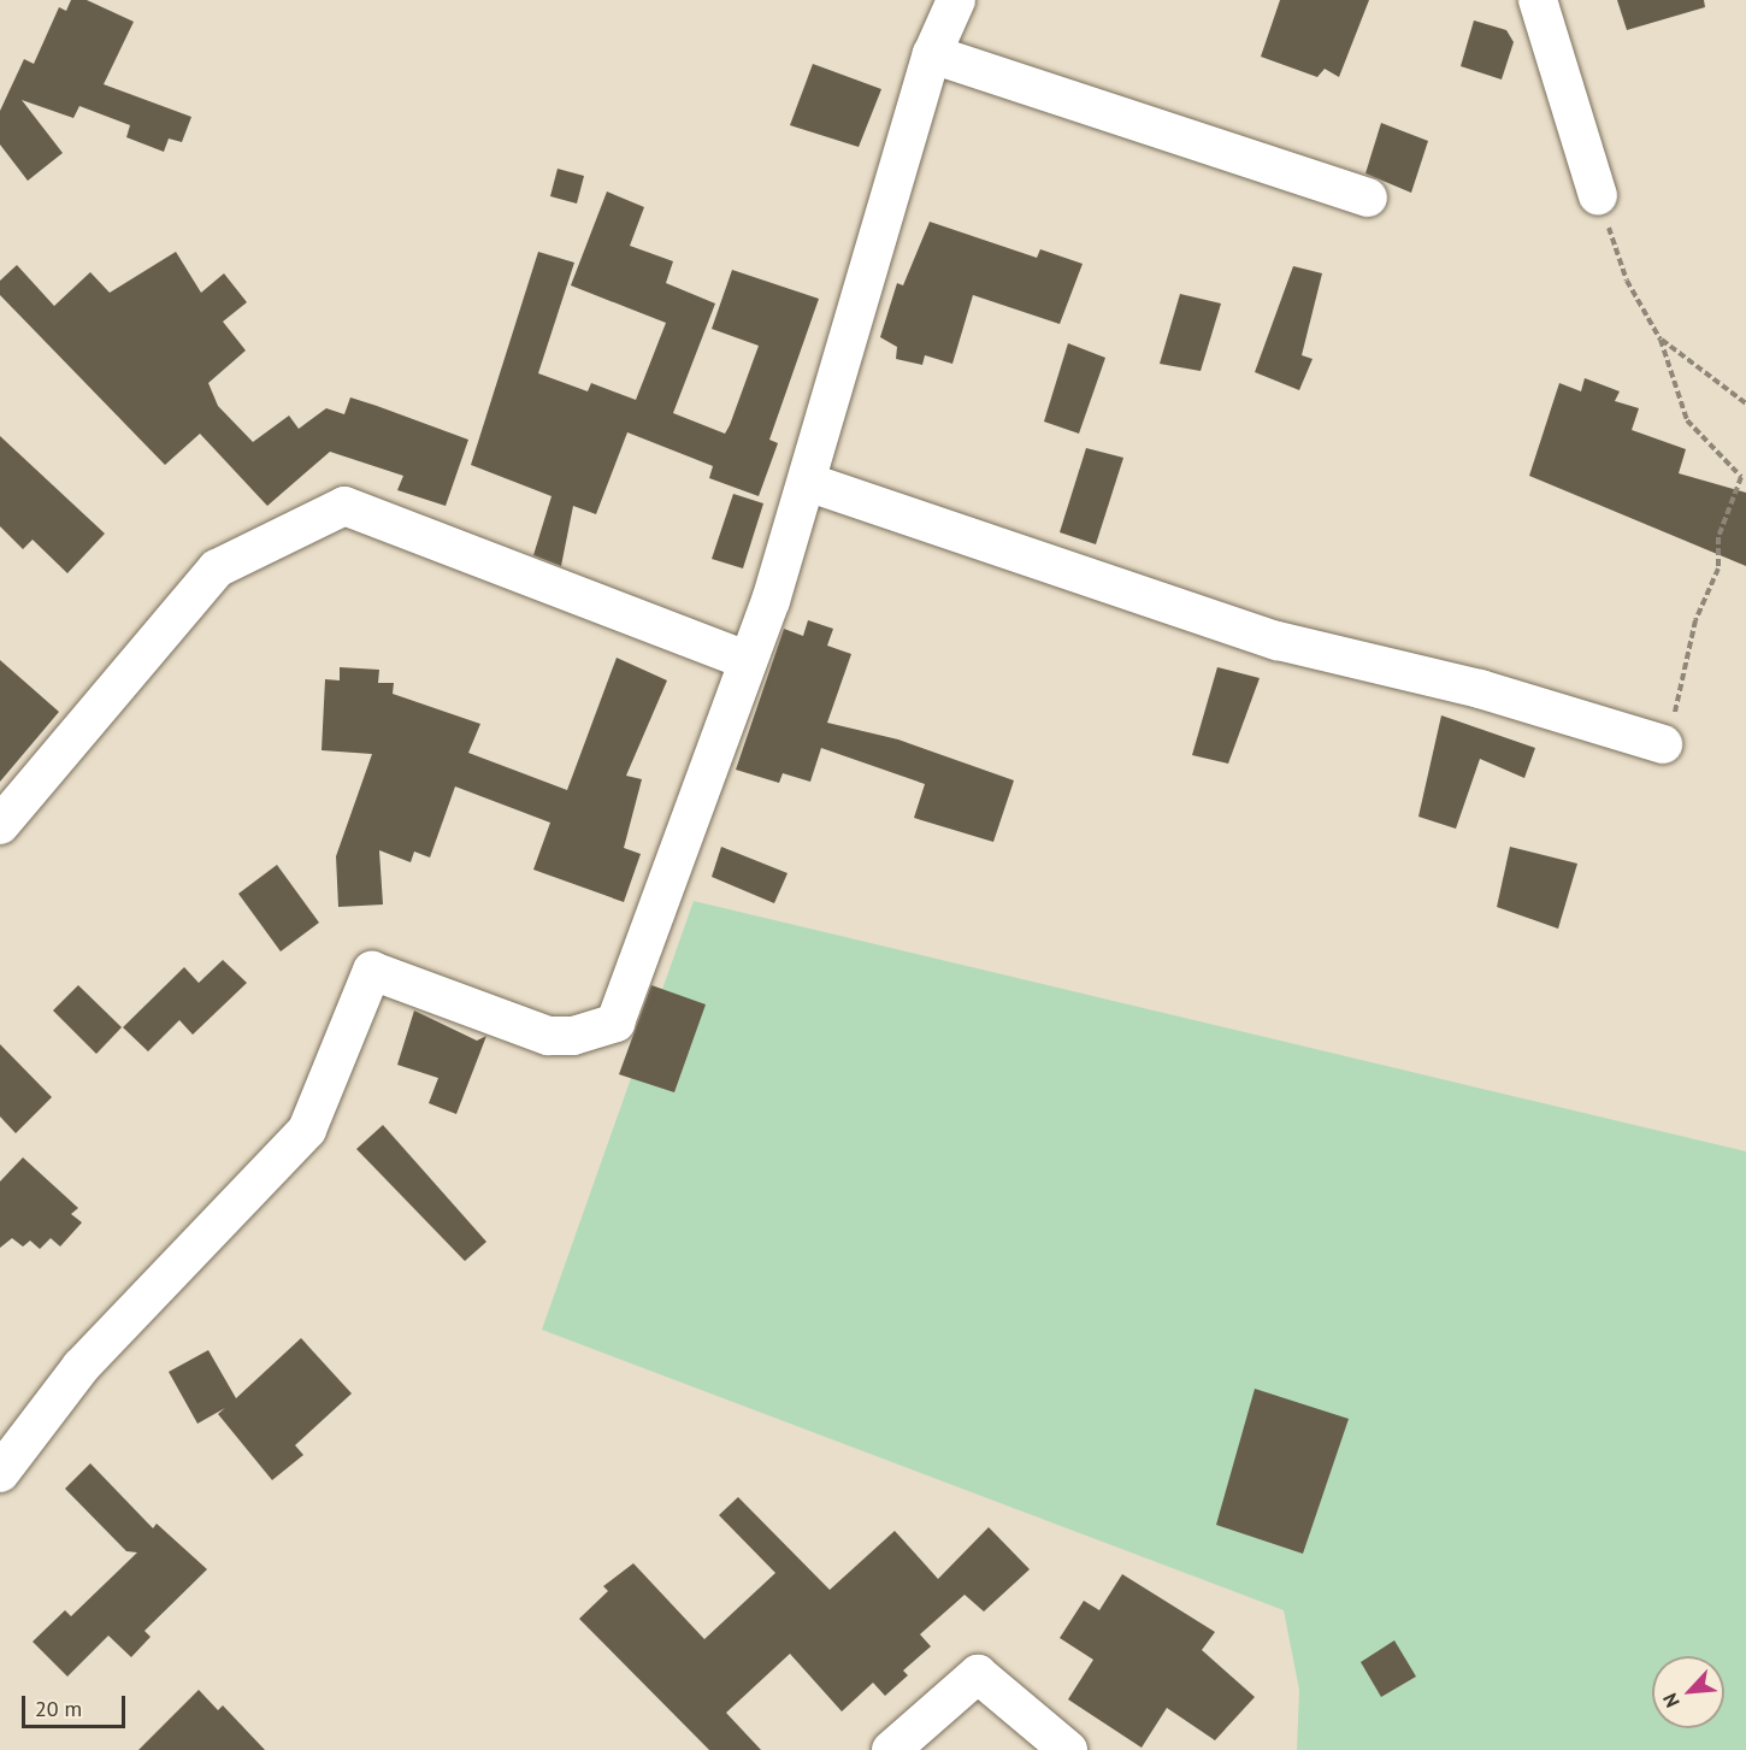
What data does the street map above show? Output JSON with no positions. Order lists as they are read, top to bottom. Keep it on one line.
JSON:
{"scale_bar":"20 m","north":"bottom left"}
